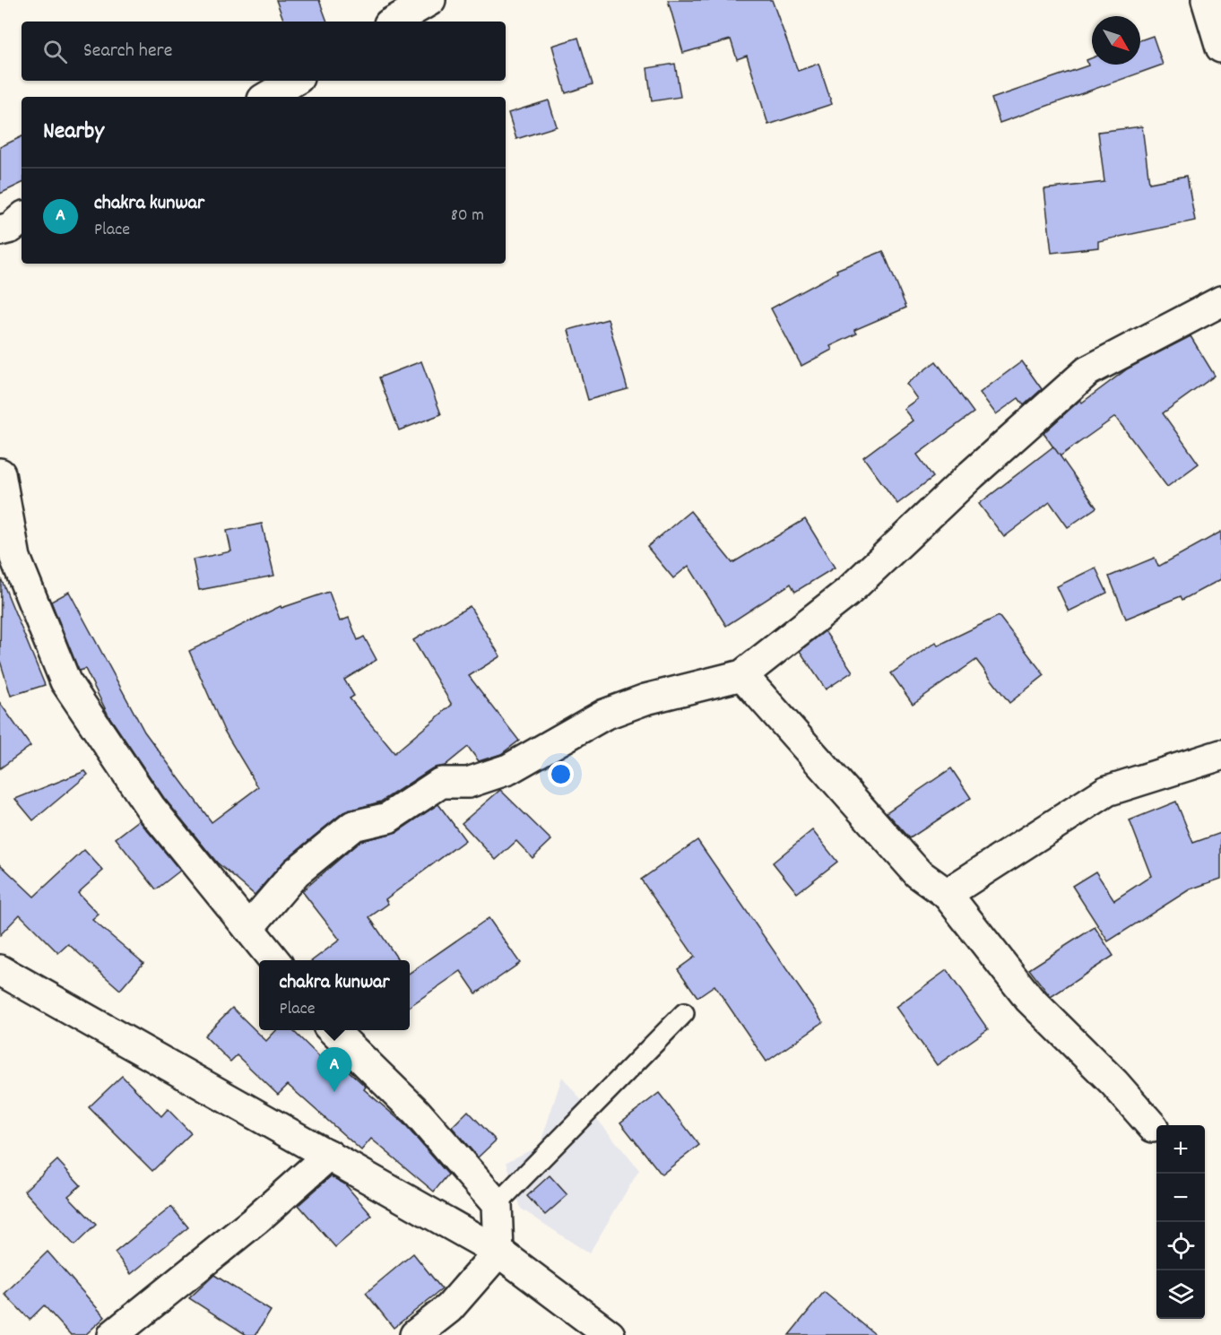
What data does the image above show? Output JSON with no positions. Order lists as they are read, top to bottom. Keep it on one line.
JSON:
{"north":"bottom right","page":{"search":"Search here","heading":"Nearby","list":[{"mark":"A","name":"chakra kunwar","note":"Place","value":"80 m"}],"popup":["chakra kunwar","Place"],"pins":"A","map_buttons":["+","−"]}}
